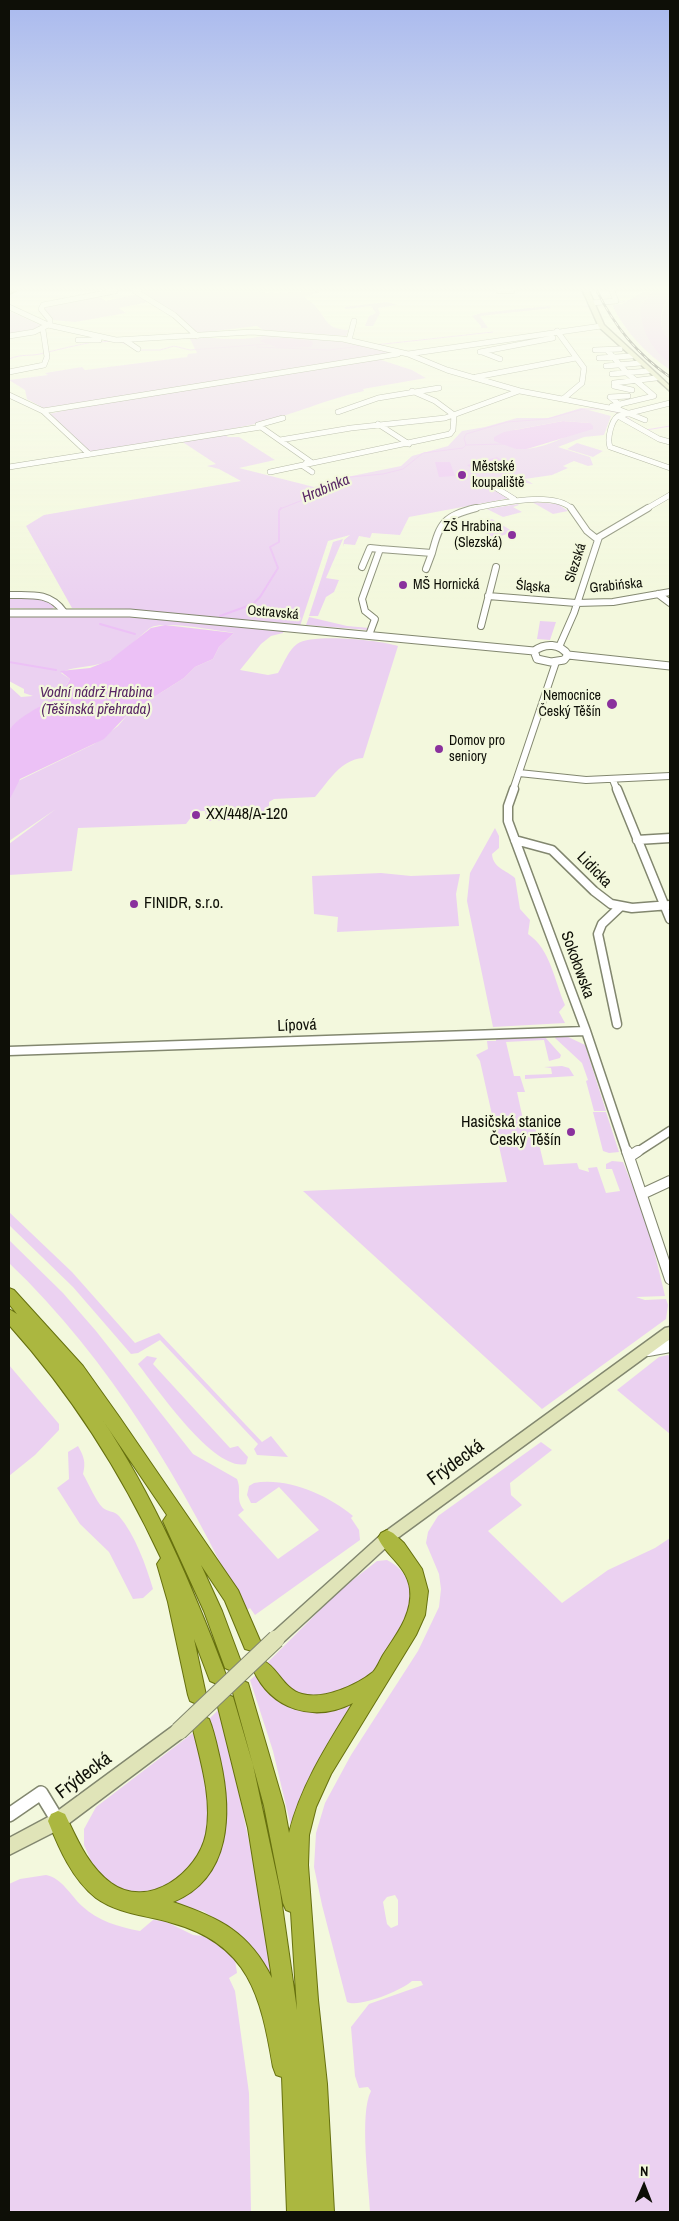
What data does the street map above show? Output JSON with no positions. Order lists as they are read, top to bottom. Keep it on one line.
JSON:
{"streets":{"main road":["Frýdecká"],"street":["Slezská","Grabińska","Śląska","Ostravská","Lidicka","Sokołowska","Lípová"]},"crossings":[["Slezská","Grabińska"],["Slezská","Śląska"],["Slezská","Ostravská"],["Grabińska","Śląska"],["Ostravská","Sokołowska"],["Lidicka","Sokołowska"],["Sokołowska","Lípová"]],"water":["Hrabinka","Vodní nádrž Hrabina (Těšínská přehrada)"],"places":["Městské koupaliště","ZŠ Hrabina (Slezská)","MŠ Hornická","Nemocnice Český Těšín","Domov pro seniory","XX/448/A-120","FINIDR, s.r.o.","Hasičská stanice Český Těšín"],"north":"top"}
